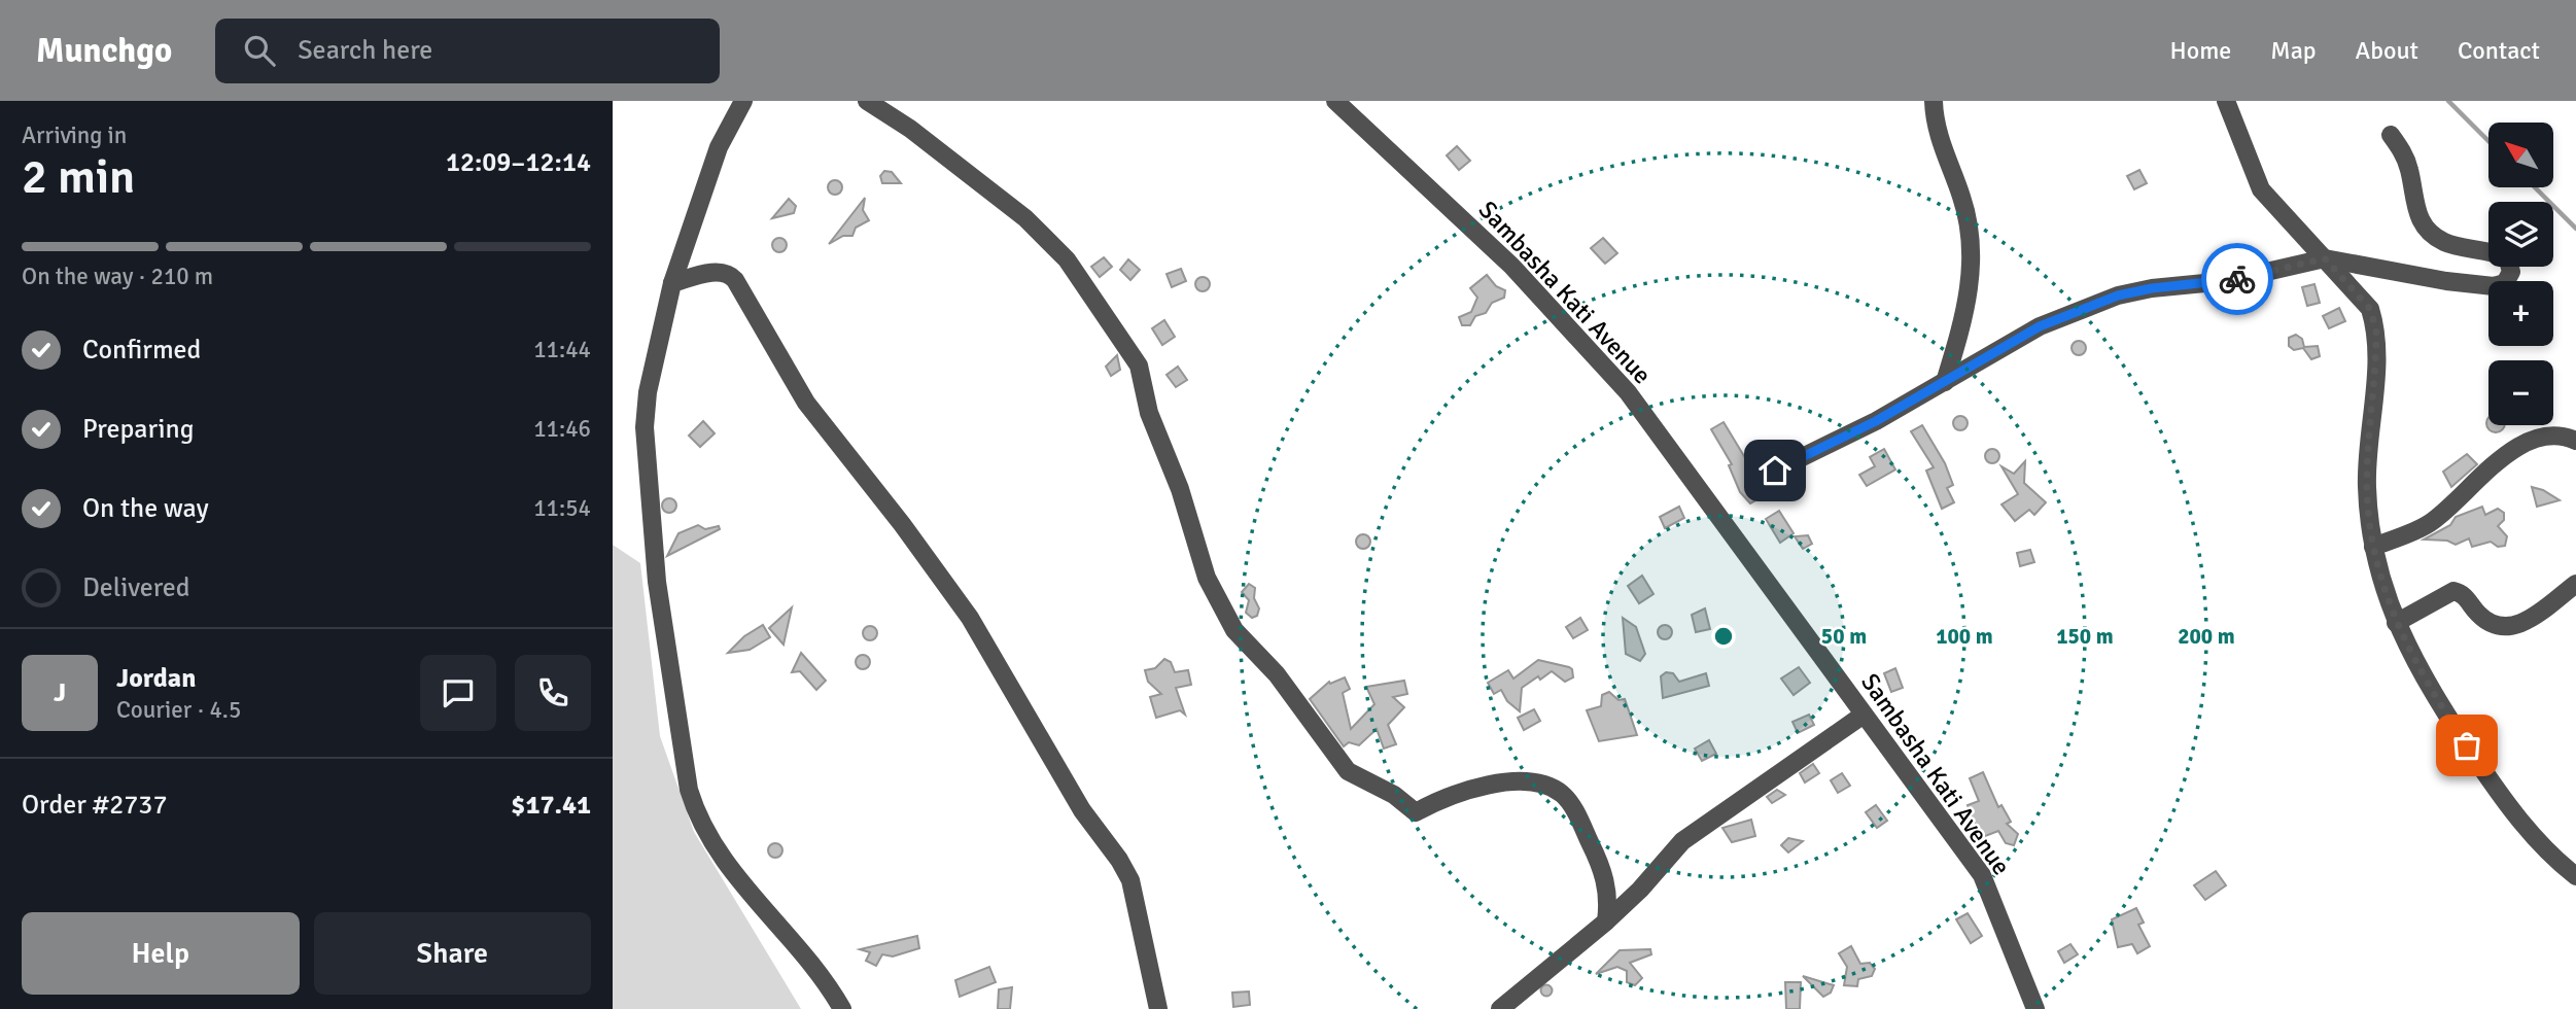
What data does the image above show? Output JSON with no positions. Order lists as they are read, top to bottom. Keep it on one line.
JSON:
{"streets":{"street":["Sambasha Kati Avenue"]},"north":"top left","page":{"header":"Munchgo","search":"Search here","nav":["Home","Map","About","Contact"],"heading":["2 min","Arriving in","12:09–12:14"],"panel":["Jordan","Courier · 4.5","Order #2737","$17.41"],"map_buttons":["+","−"],"bar":"On the way · 210 m","list":[["Confirmed","11:44"],["Preparing","11:46"],["On the way","11:54"],"Delivered"],"round":"J","buttons":["Help","Share"]},"rings":["50 m","100 m","150 m","200 m"]}
